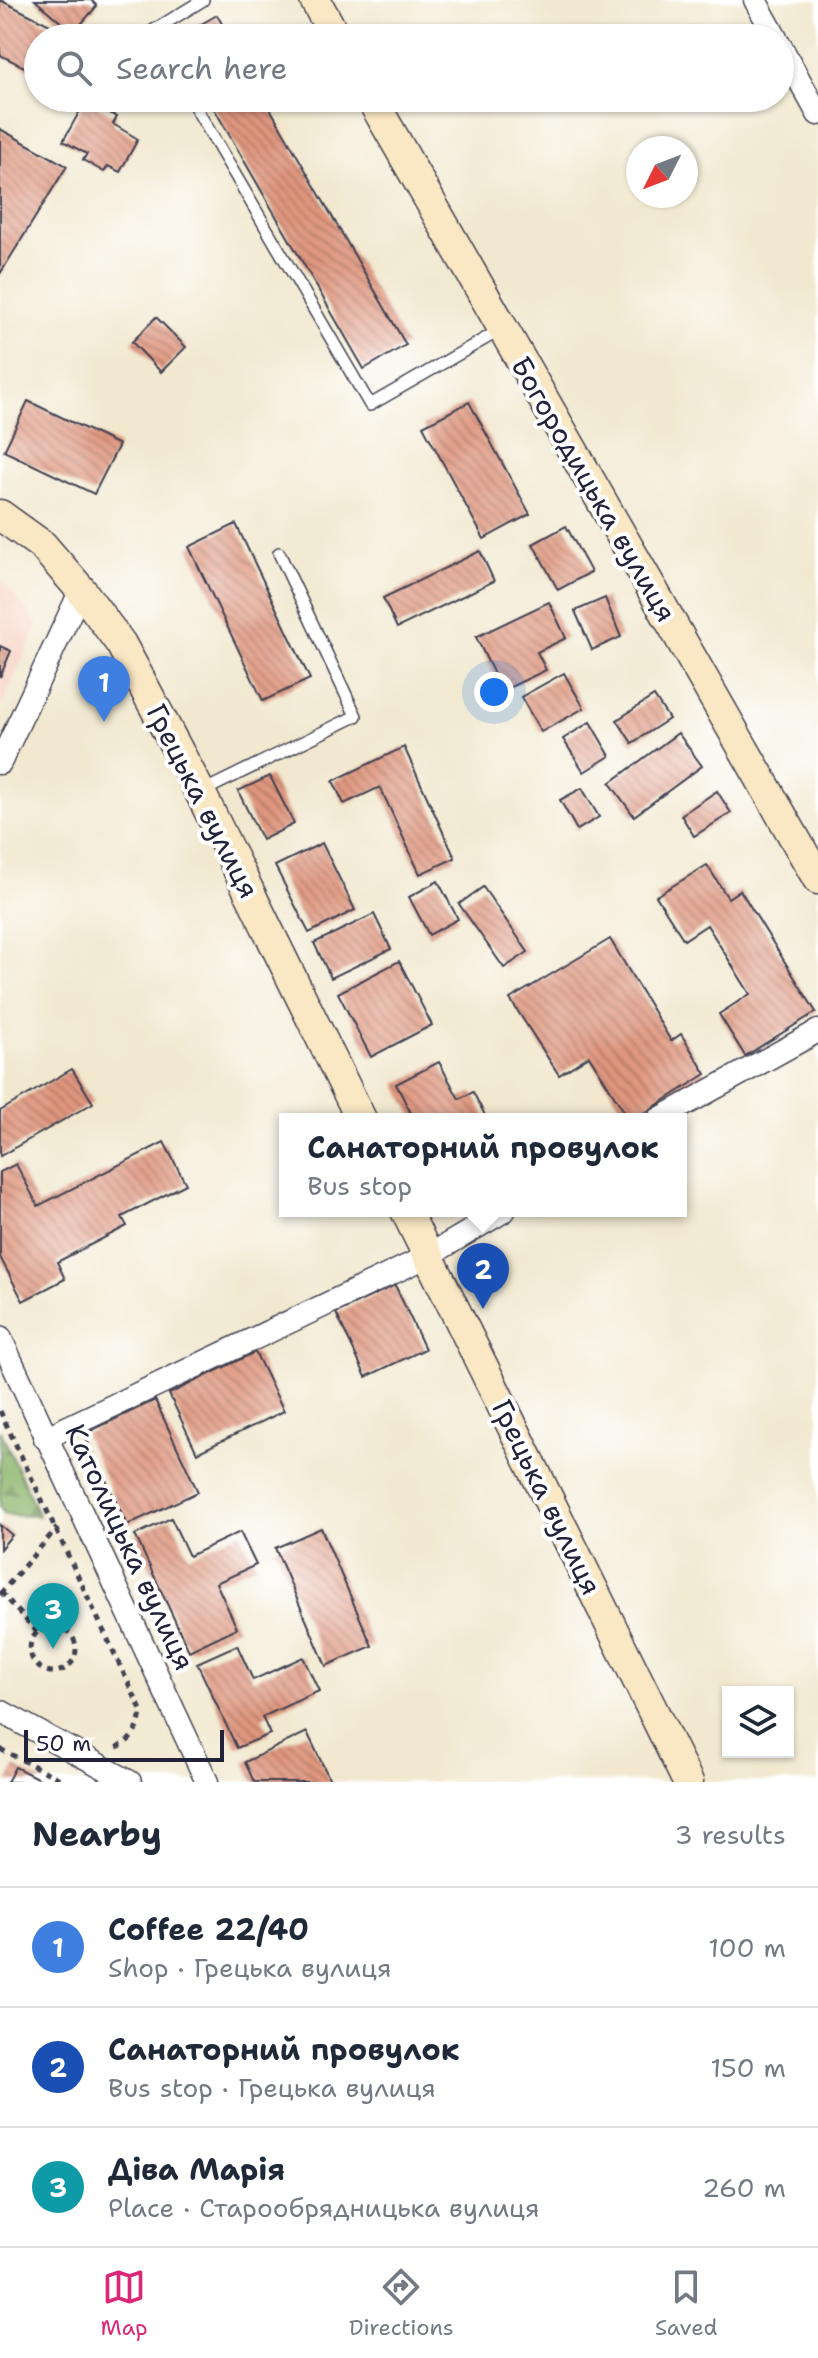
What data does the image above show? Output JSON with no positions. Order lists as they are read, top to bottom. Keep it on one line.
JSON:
{"streets":{"street":["Богородицька вулиця","Грецька вулиця","Католицька вулиця"]},"scale_bar":"50 m","north":"bottom left","page":{"search":"Search here","pins":["1","2","3"],"popup":["Санаторний провулок","Bus stop"],"scale":"50 m","heading":["Nearby","3 results"],"list":[{"mark":"1","name":"Coffee 22/40","note":"Shop · Грецька вулиця","value":"100 m"},{"mark":"2","name":"Санаторний провулок","note":"Bus stop · Грецька вулиця","value":"150 m"},{"mark":"3","name":"Діва Марія","note":"Place · Старообрядницька вулиця","value":"260 m"}],"nav":["Map","Directions","Saved"]}}
